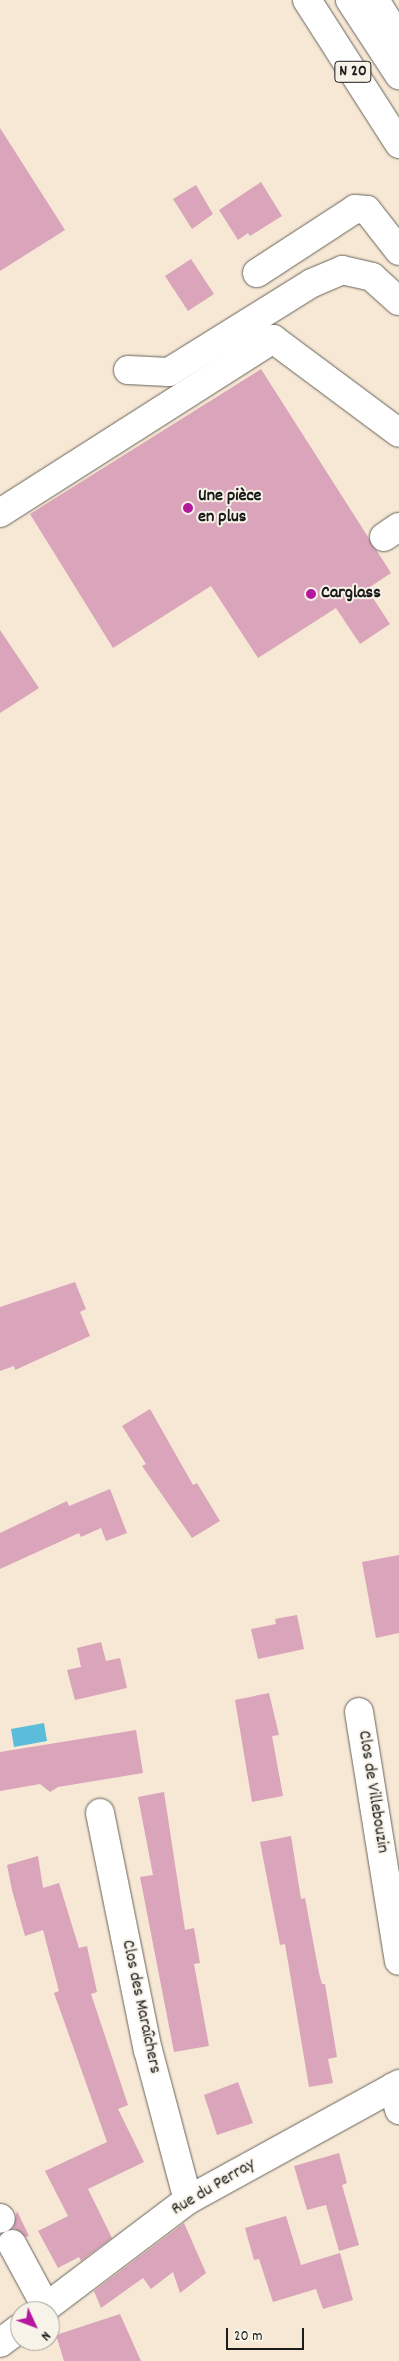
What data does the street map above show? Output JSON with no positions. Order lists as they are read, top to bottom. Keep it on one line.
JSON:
{"streets":{"street":["N 20","Clos de Villebouzin","Clos des Maraîchers","Rue du Perray"]},"crossings":[["Clos des Maraîchers","Rue du Perray"]],"places":["Une pièce en plus","Carglass"],"scale_bar":"20 m","north":"bottom right"}
